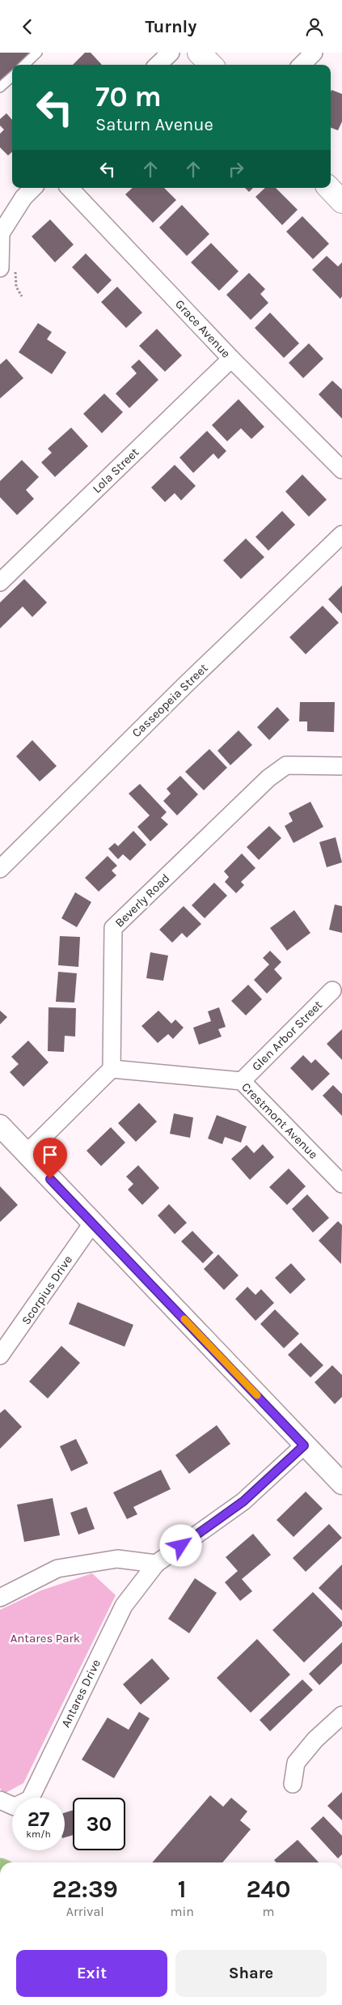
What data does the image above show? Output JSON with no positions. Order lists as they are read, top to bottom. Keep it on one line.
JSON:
{"streets":{"street":["Grace Avenue","Lola Street","Casseopeia Street","Beverly Road","Glen Arbor Street","Crestmont Avenue","Scorpius Drive","Antares Drive"]},"crossings":[["Grace Avenue","Lola Street"],["Beverly Road","Crestmont Avenue"],["Glen Arbor Street","Crestmont Avenue"]],"parks":["Antares Park"],"page":{"header":"Turnly","turn":["70 m","Saturn Avenue"],"speed":"27 km/h","limit":"30","eta":["22:39","Arrival","1","min","240","m"],"buttons":["Exit","Share"]}}
